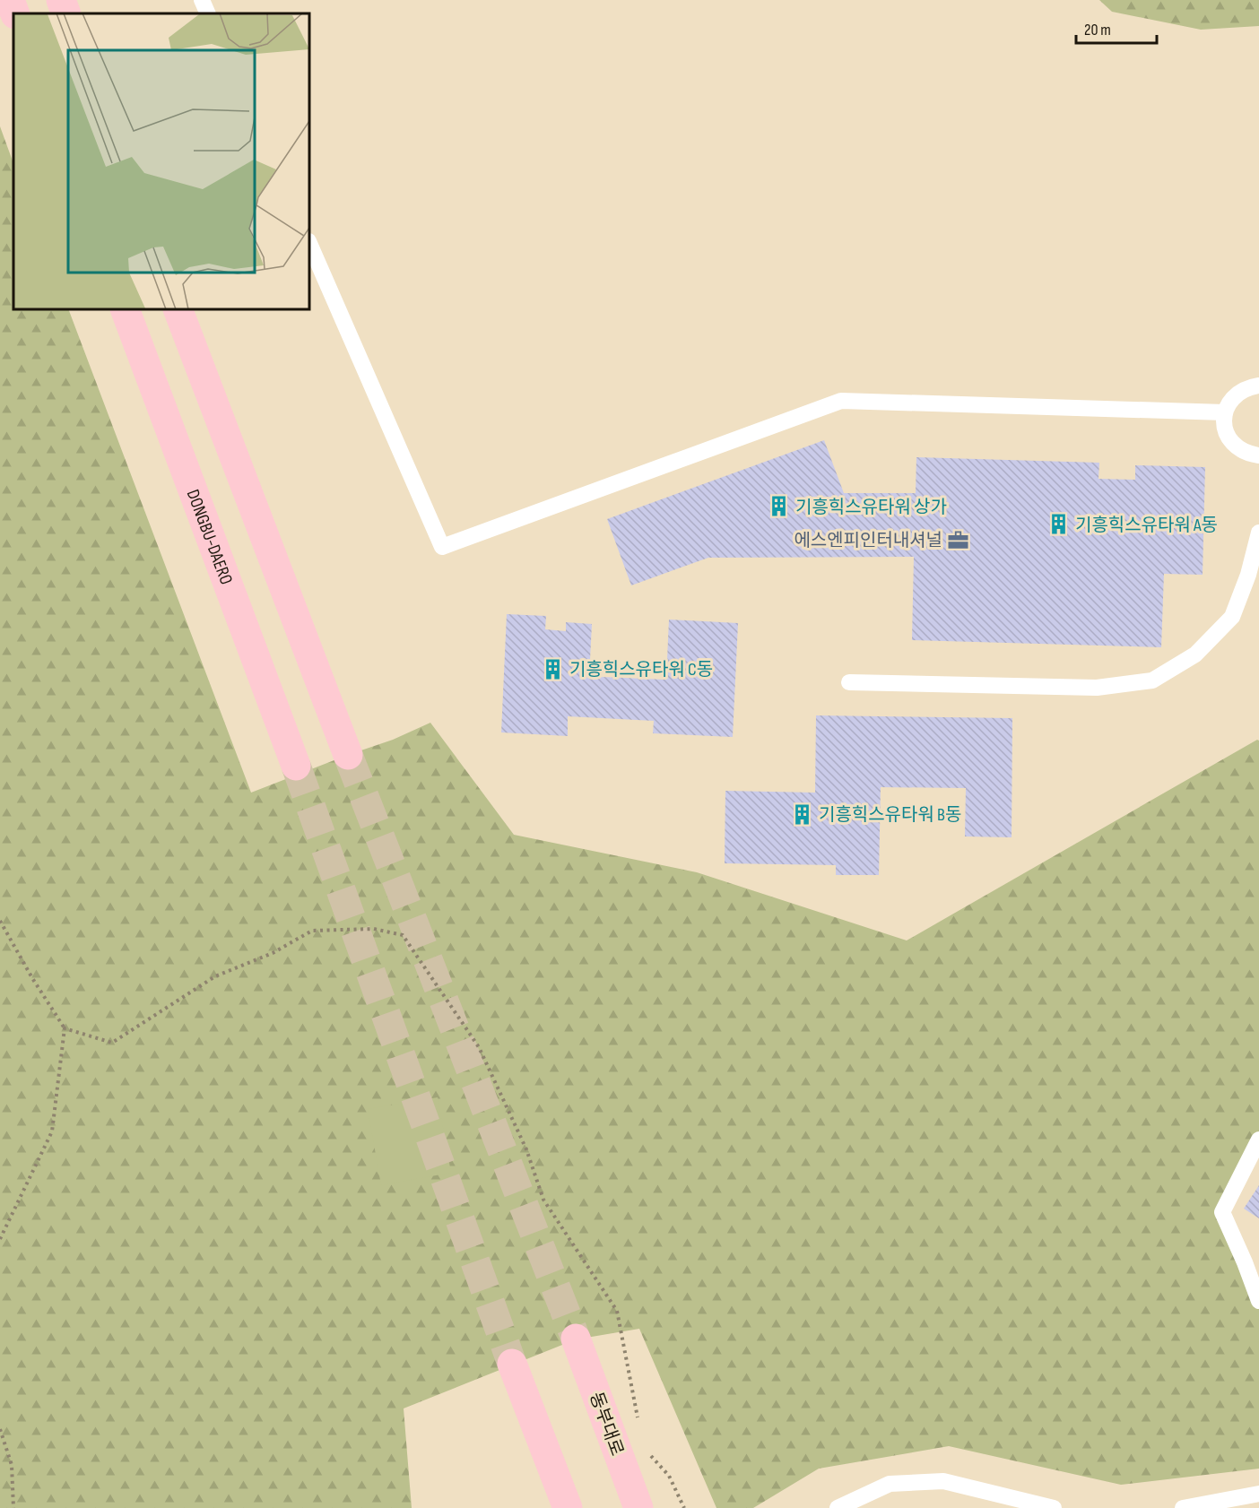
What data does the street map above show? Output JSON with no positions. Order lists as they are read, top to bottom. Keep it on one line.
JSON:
{"streets":{"highway":["DONGBU-DAERO","동부대로"]},"places":{"building":["기흥힉스유타워 상가","기흥힉스유타워 A동","기흥힉스유타워 C동","기흥힉스유타워 B동"],"office":["에스엔피인터내셔널"]},"scale_bar":"20 m"}
